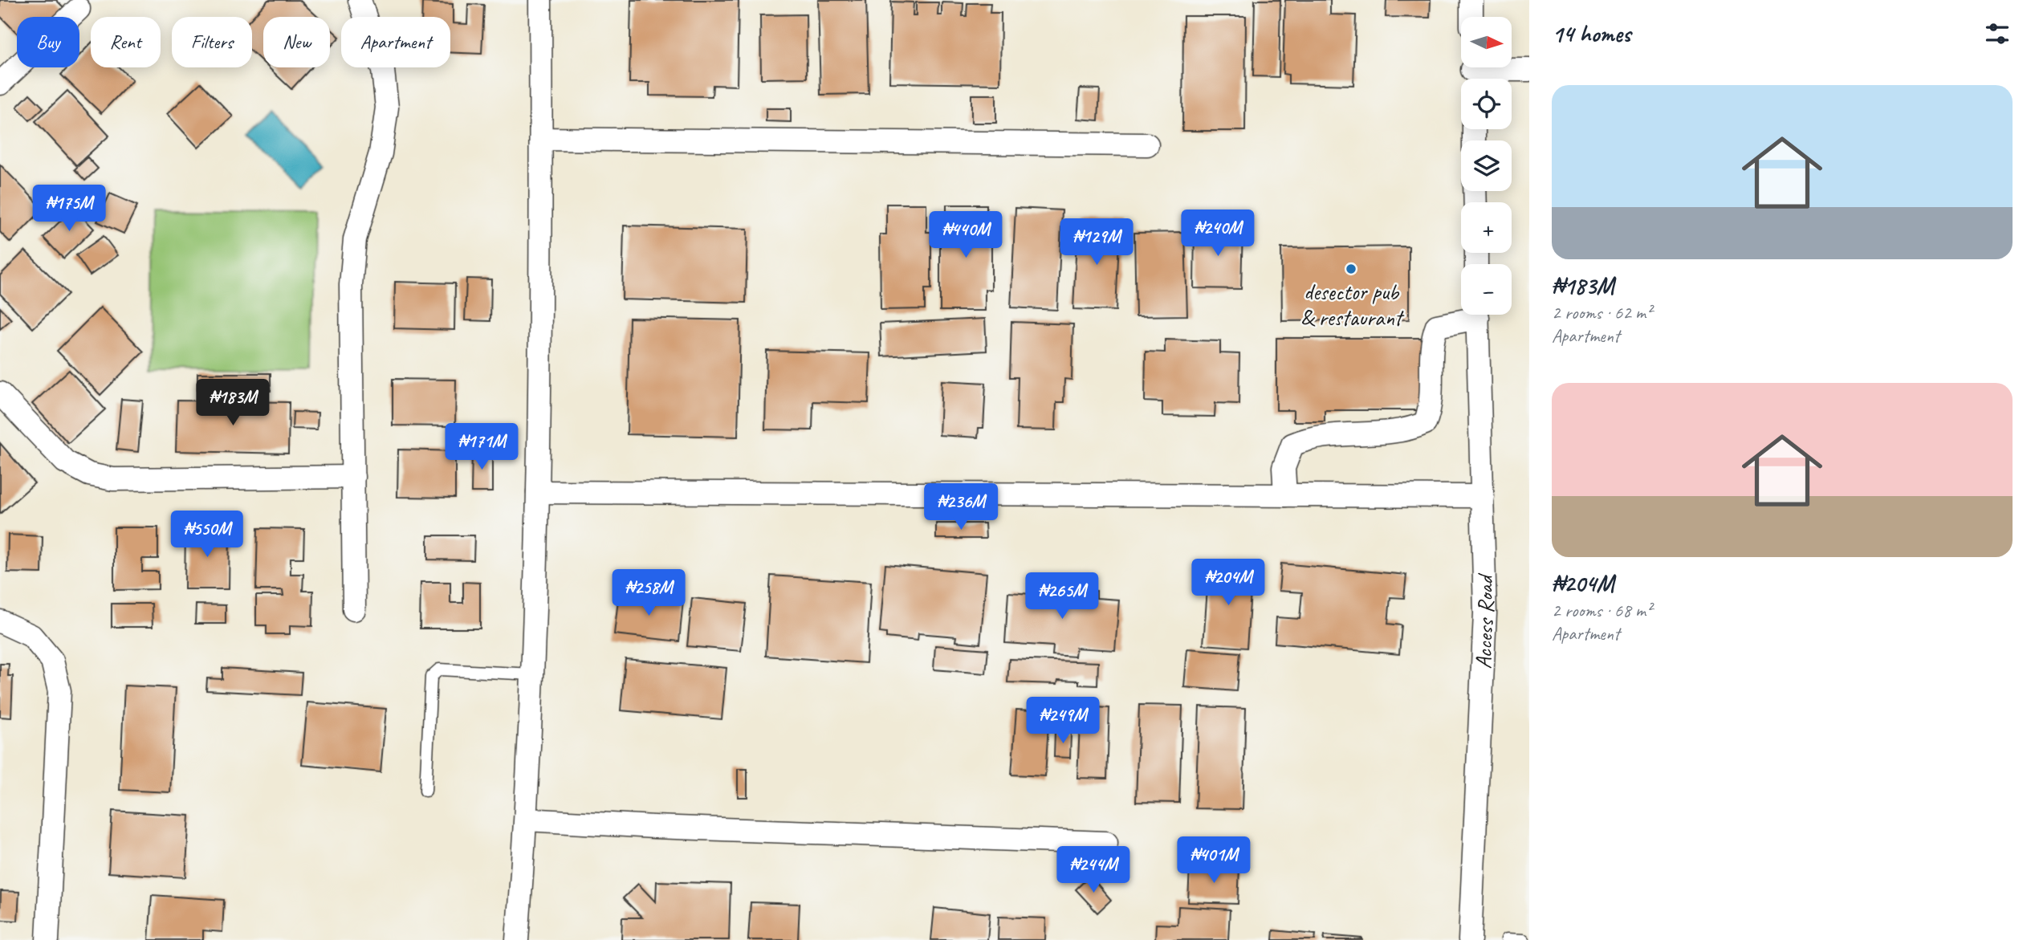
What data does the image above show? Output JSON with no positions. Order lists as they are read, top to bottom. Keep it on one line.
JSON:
{"streets":{"street":["Access Road"]},"places":["desector pub & restaurant"],"north":"right","page":{"heading":"14 homes","map_buttons":["+","−"],"chip":["Buy","Rent","Filters","New","Apartment"],"list":[{"name":"₦183M","note":"2 rooms · 62 m² · Apartment"},{"name":"₦204M","note":"2 rooms · 68 m² · Apartment"}],"price":["₦175M","₦240M","₦440M","₦129M","₦183M","₦171M","₦236M","₦550M","₦204M","₦258M","₦265M","₦249M","₦401M","₦244M"]}}
